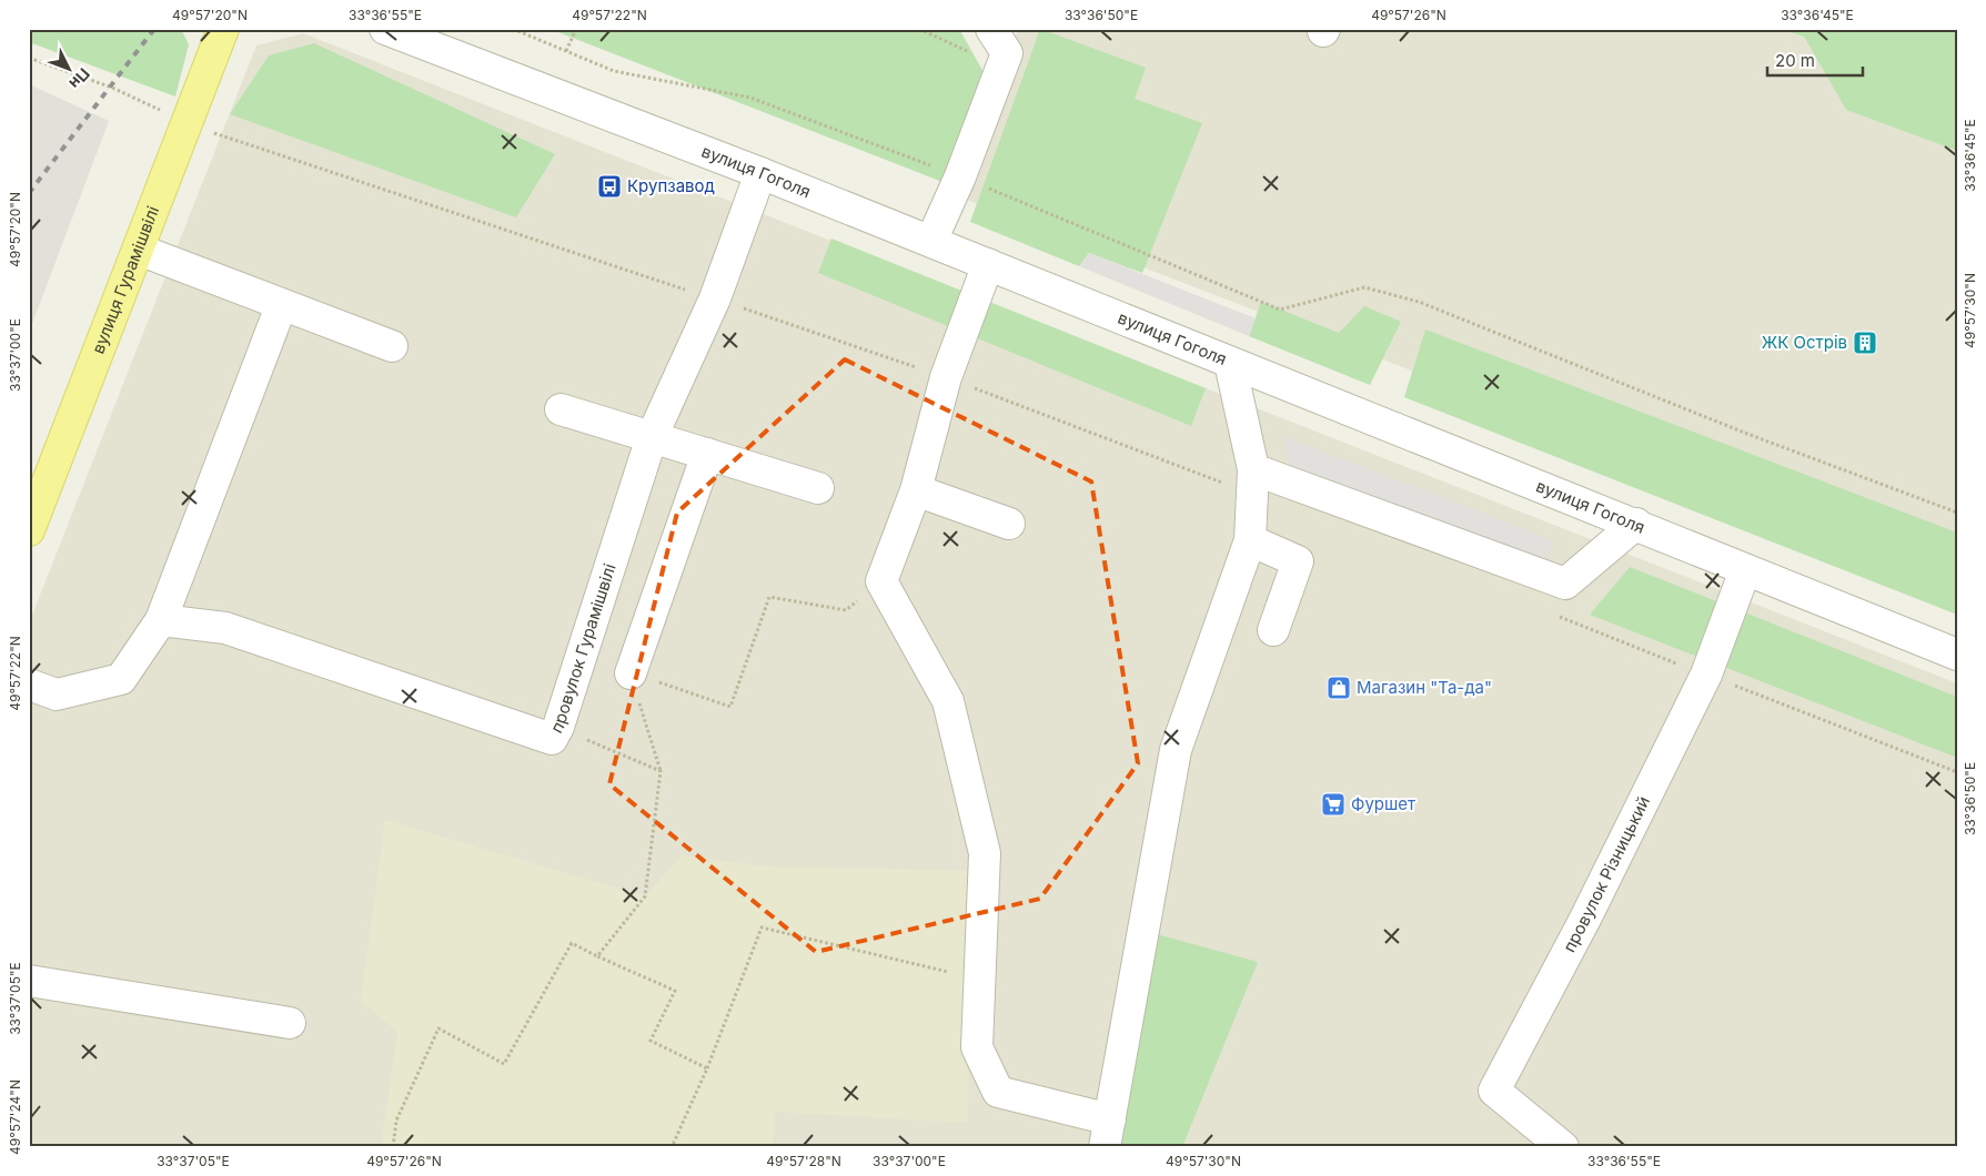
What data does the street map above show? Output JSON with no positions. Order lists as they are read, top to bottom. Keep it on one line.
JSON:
{"streets":{"main road":["вулиця Гурамішвілі"],"street":["вулиця Гоголя","провулок Гурамішвілі","провулок Різницький"]},"crossings":[["вулиця Гоголя","провулок Гурамішвілі"],["вулиця Гоголя","провулок Різницький"]],"places":{"bus stop":["Крупзавод"],"building":["ЖК Острів"],"shop":["Магазин \"Та-да\""],"supermarket":["Фуршет"]},"scale_bar":"20 m","north":"bottom right","coordinates":["49°57'20\"N","33°36'55\"E","49°57'22\"N","33°36'50\"E","49°57'26\"N","33°36'45\"E","49°57'30\"N","33°37'00\"E","33°37'05\"E","49°57'24\"N","49°57'28\"N"]}
